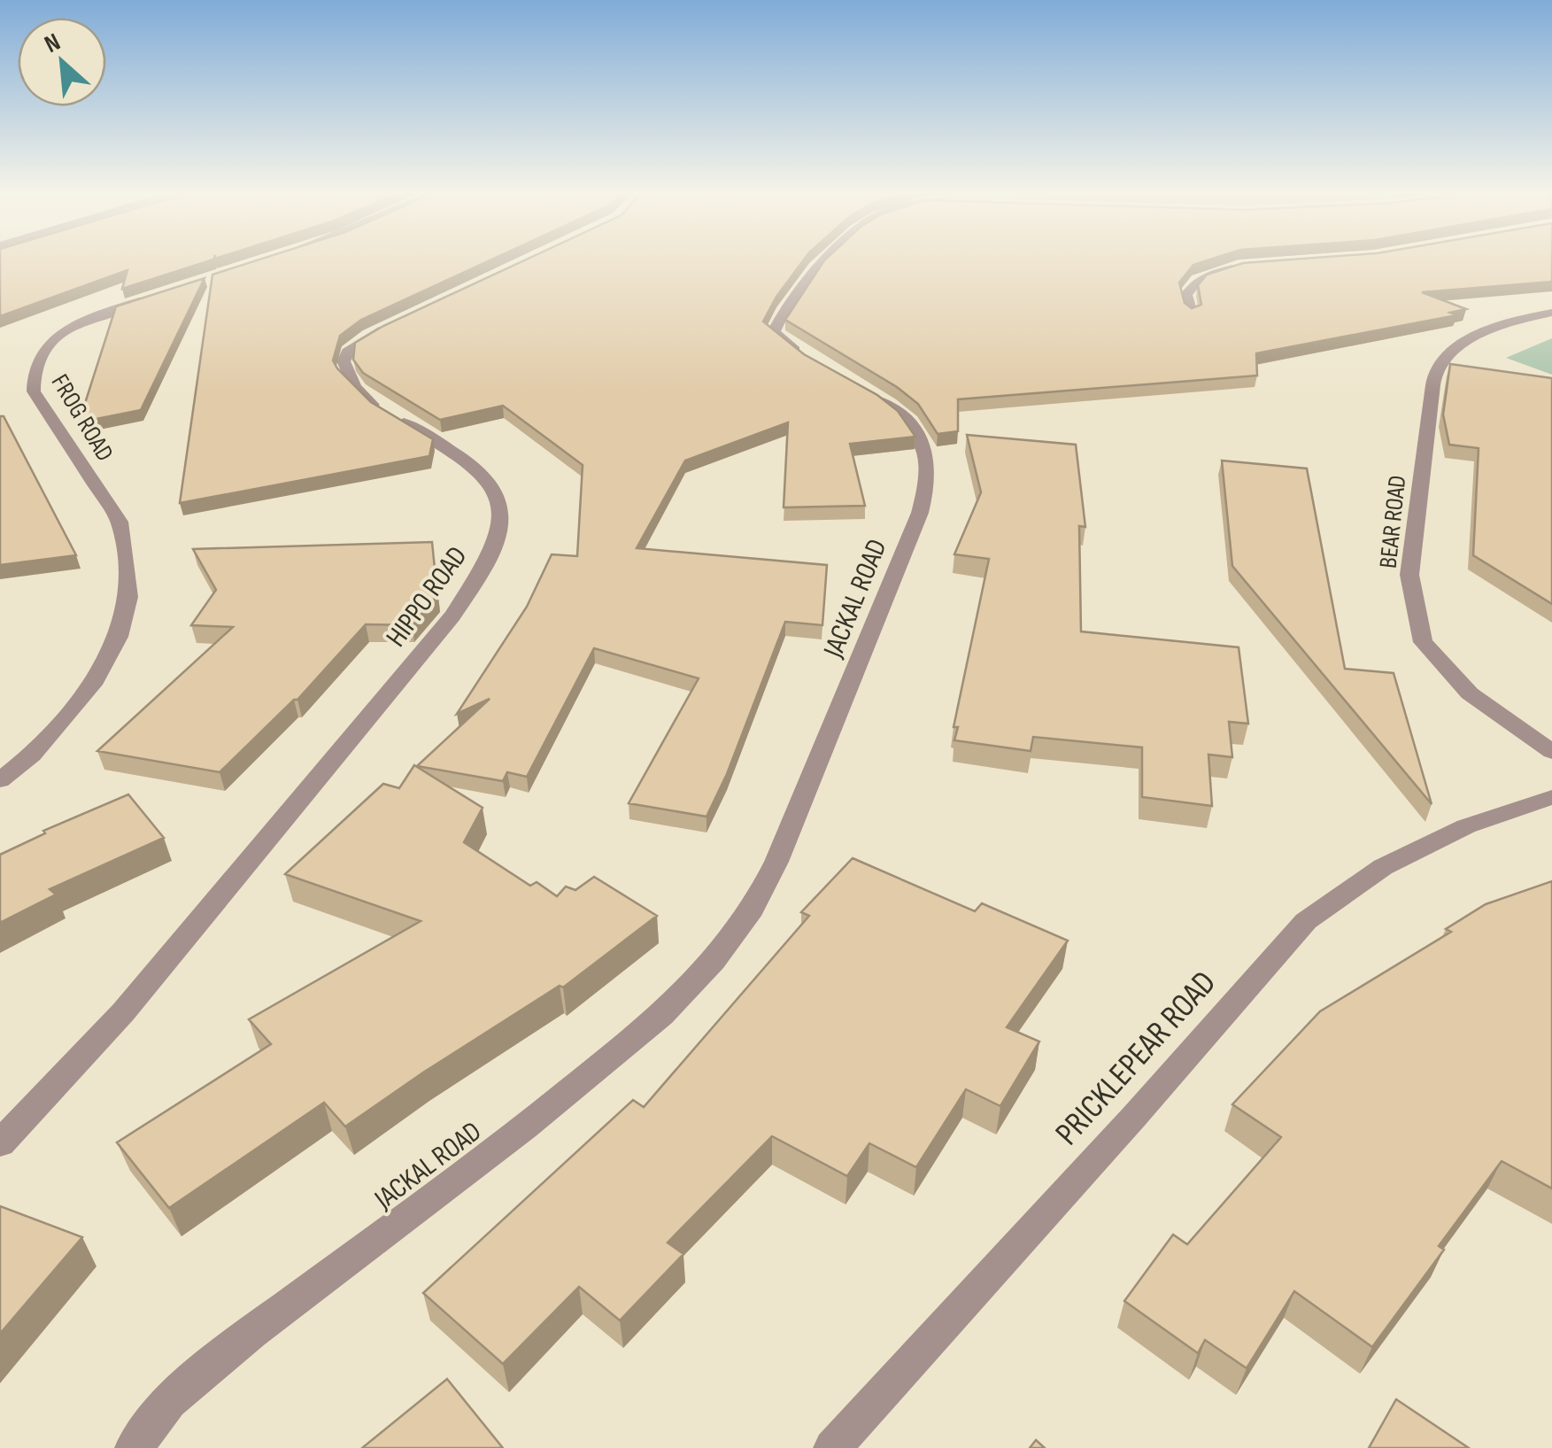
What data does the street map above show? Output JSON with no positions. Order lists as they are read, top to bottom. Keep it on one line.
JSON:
{"streets":{"street":["FROG ROAD","BEAR ROAD","HIPPO ROAD","JACKAL ROAD","PRICKLEPEAR ROAD"]},"north":"top left"}
